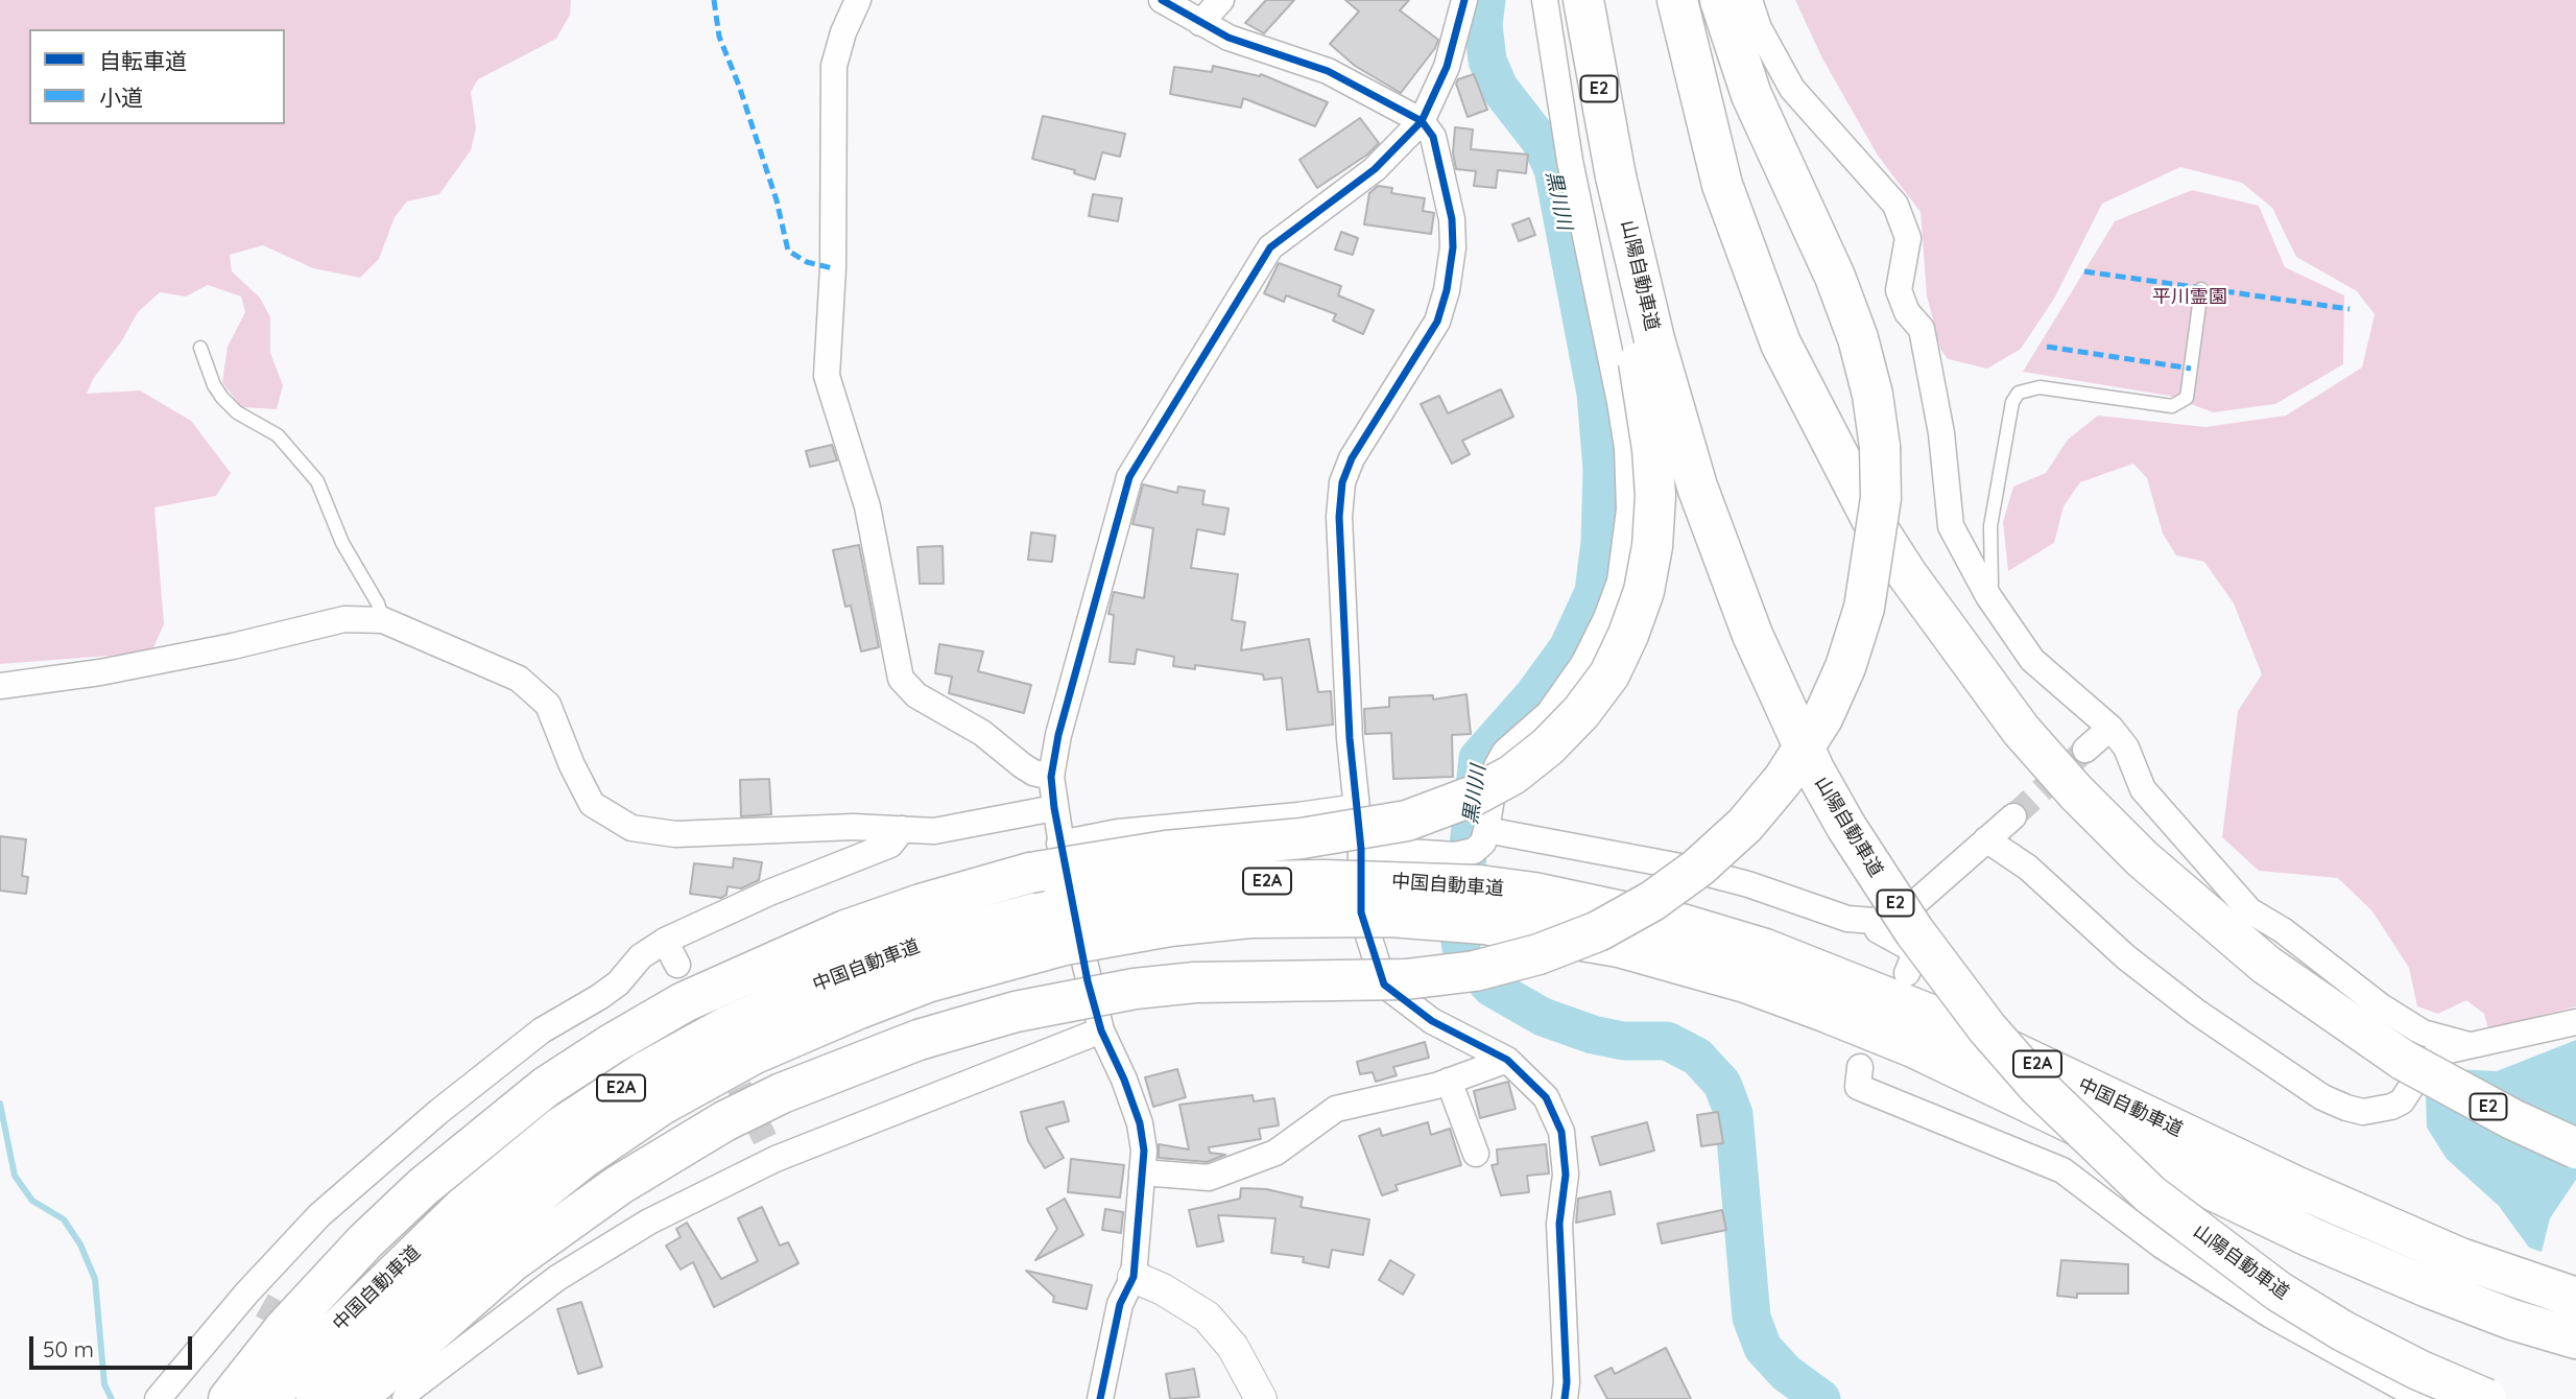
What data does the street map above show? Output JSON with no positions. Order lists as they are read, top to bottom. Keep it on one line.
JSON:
{"streets":{"highway":["E2","山陽自動車道","E2A","中国自動車道"]},"water":["黒川川"],"parks":["平川霊園"],"legend":["自転車道","小道"],"scale_bar":"50 m"}
